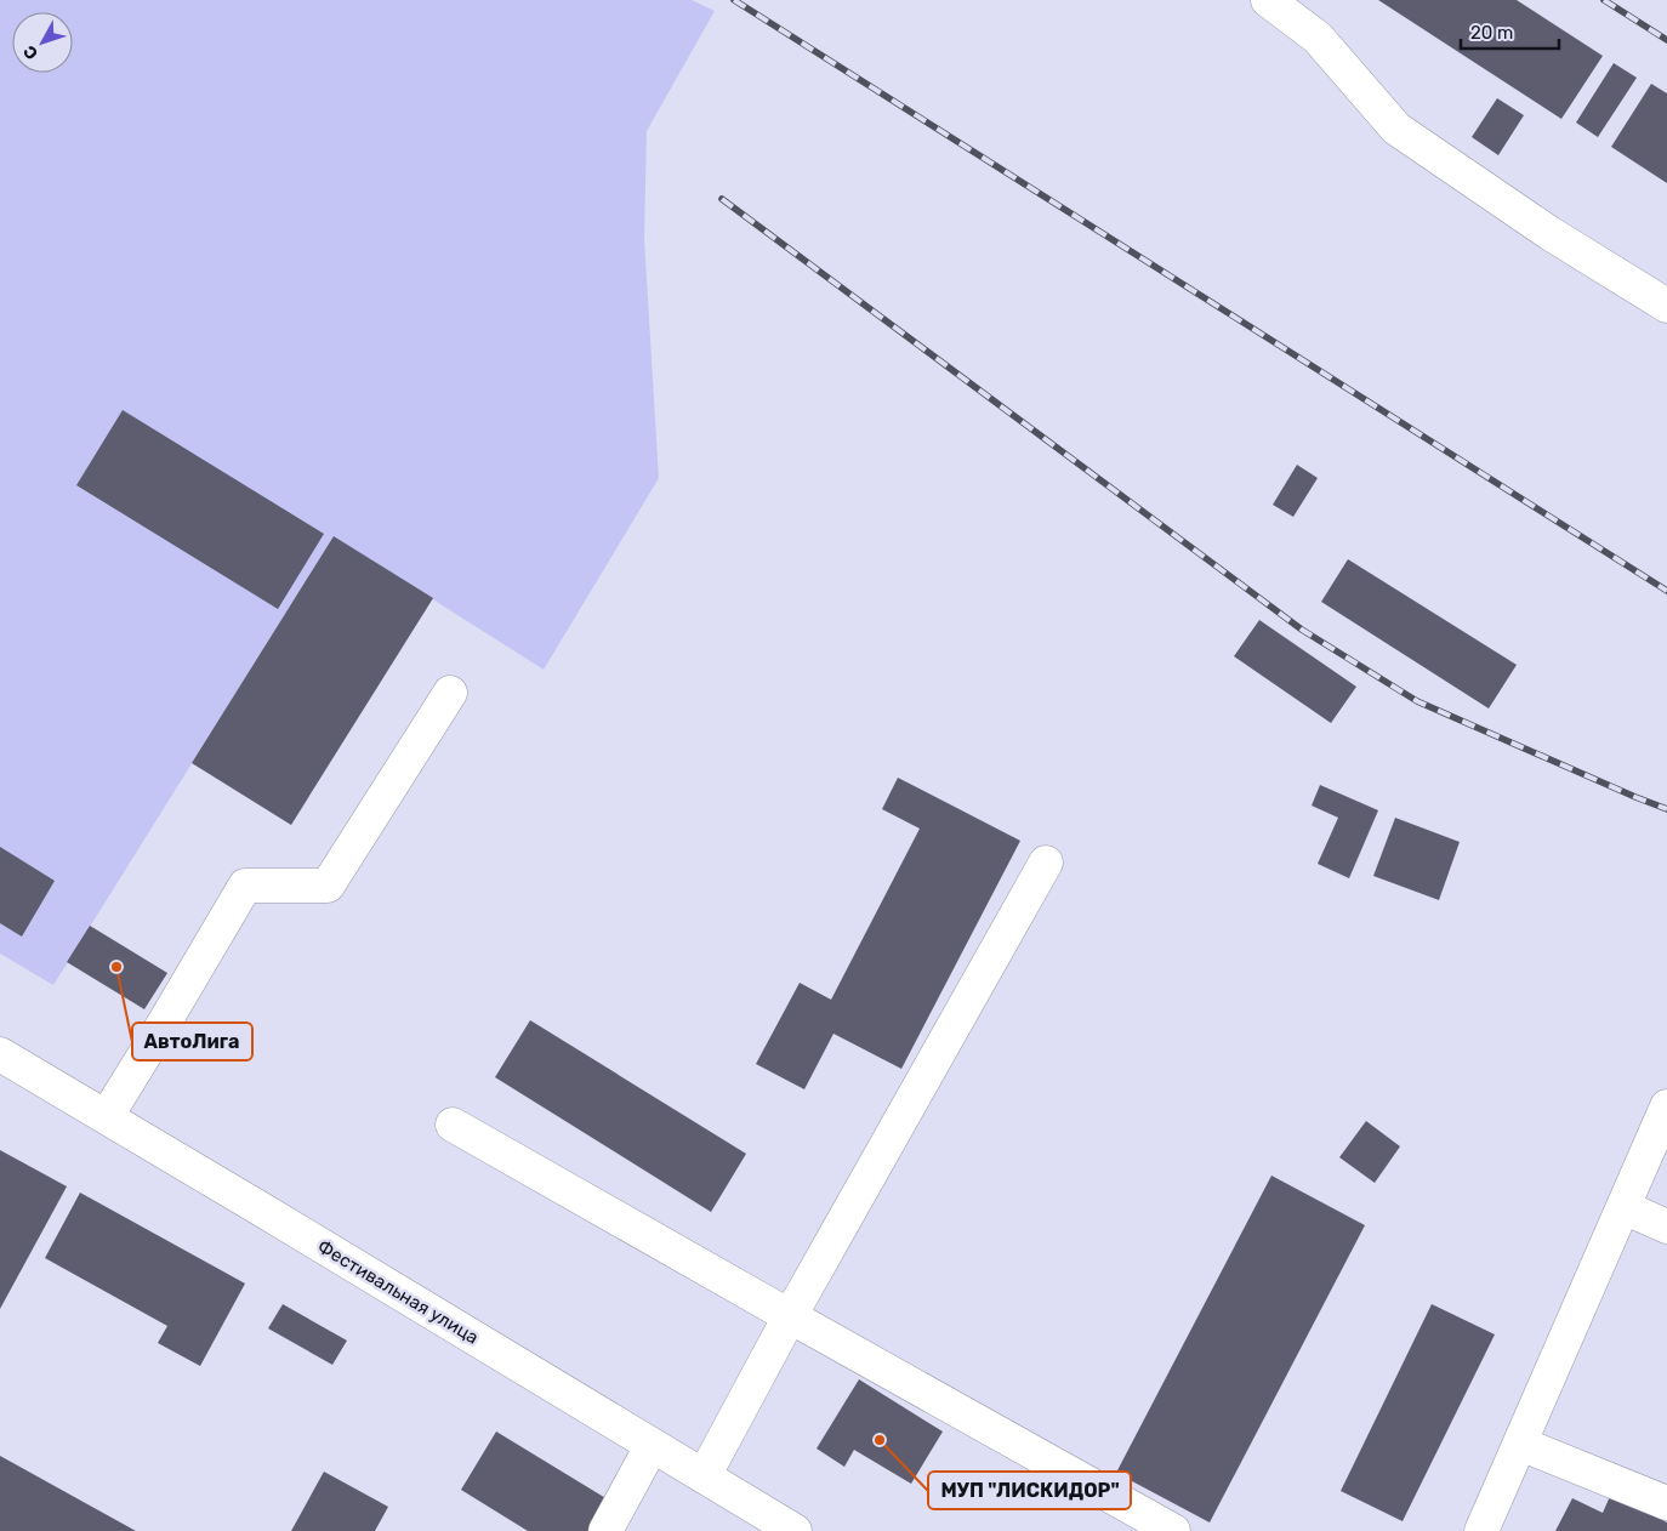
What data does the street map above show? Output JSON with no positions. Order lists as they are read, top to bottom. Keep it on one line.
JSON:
{"streets":{"main road":["Фестивальная улица"]},"places":["АвтоЛига","МУП \"ЛИСКИДОР\""],"scale_bar":"20 m","north":"bottom left"}
